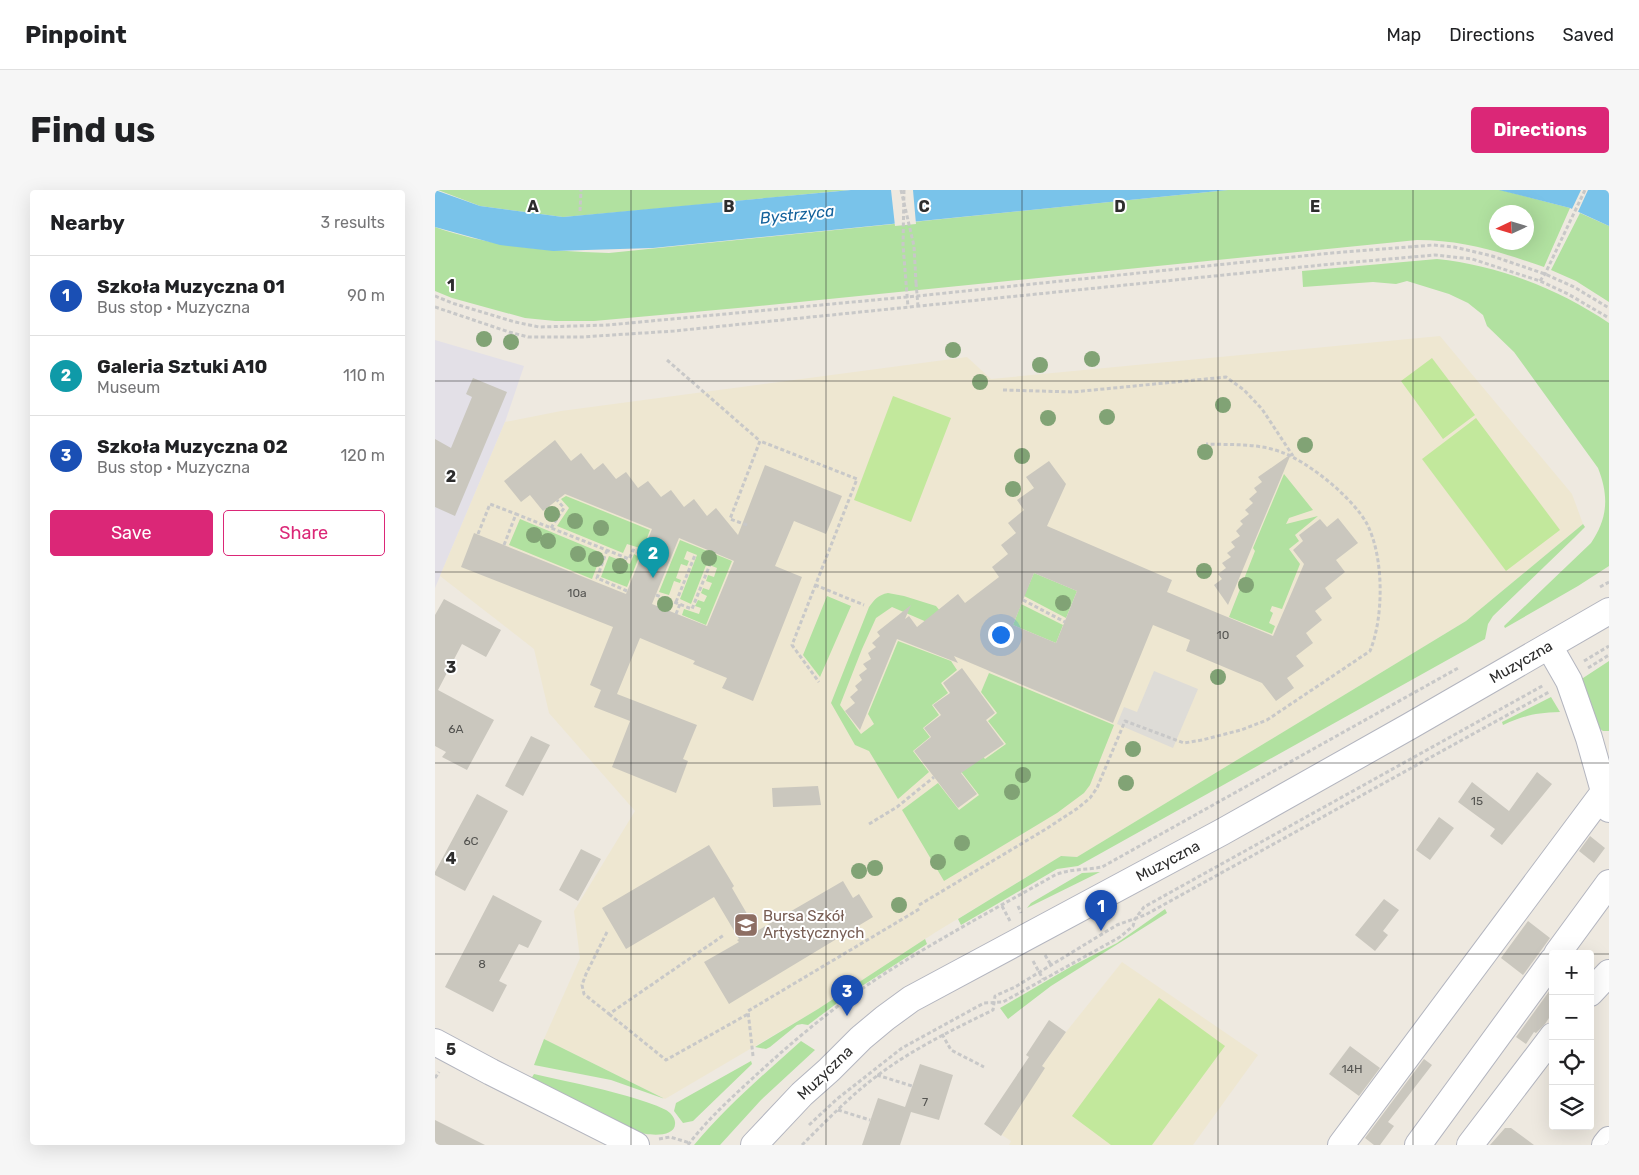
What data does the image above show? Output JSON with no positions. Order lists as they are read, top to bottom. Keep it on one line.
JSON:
{"streets":{"street":["Muzyczna"]},"water":["Bystrzyca"],"places":{"school or university":["Bursa Szkół Artystycznych"]},"house_numbers":["10a","10","6A","15","6C","8","14H","7"],"north":"left","page":{"header":"Pinpoint","nav":["Map","Directions","Saved"],"buttons":["Directions",["Save","Share"]],"title":"Find us","heading":["Nearby","3 results"],"list":[{"mark":"1","name":"Szkoła Muzyczna 01","note":"Bus stop · Muzyczna","value":"90 m"},{"mark":"2","name":"Galeria Sztuki A10","note":"Museum","value":"110 m"},{"mark":"3","name":"Szkoła Muzyczna 02","note":"Bus stop · Muzyczna","value":"120 m"}],"pins":["2","1","3"],"map_buttons":["+","−"]},"grid":{"columns":["A","B","C","D","E"],"rows":["1","2","3","4","5"]}}
